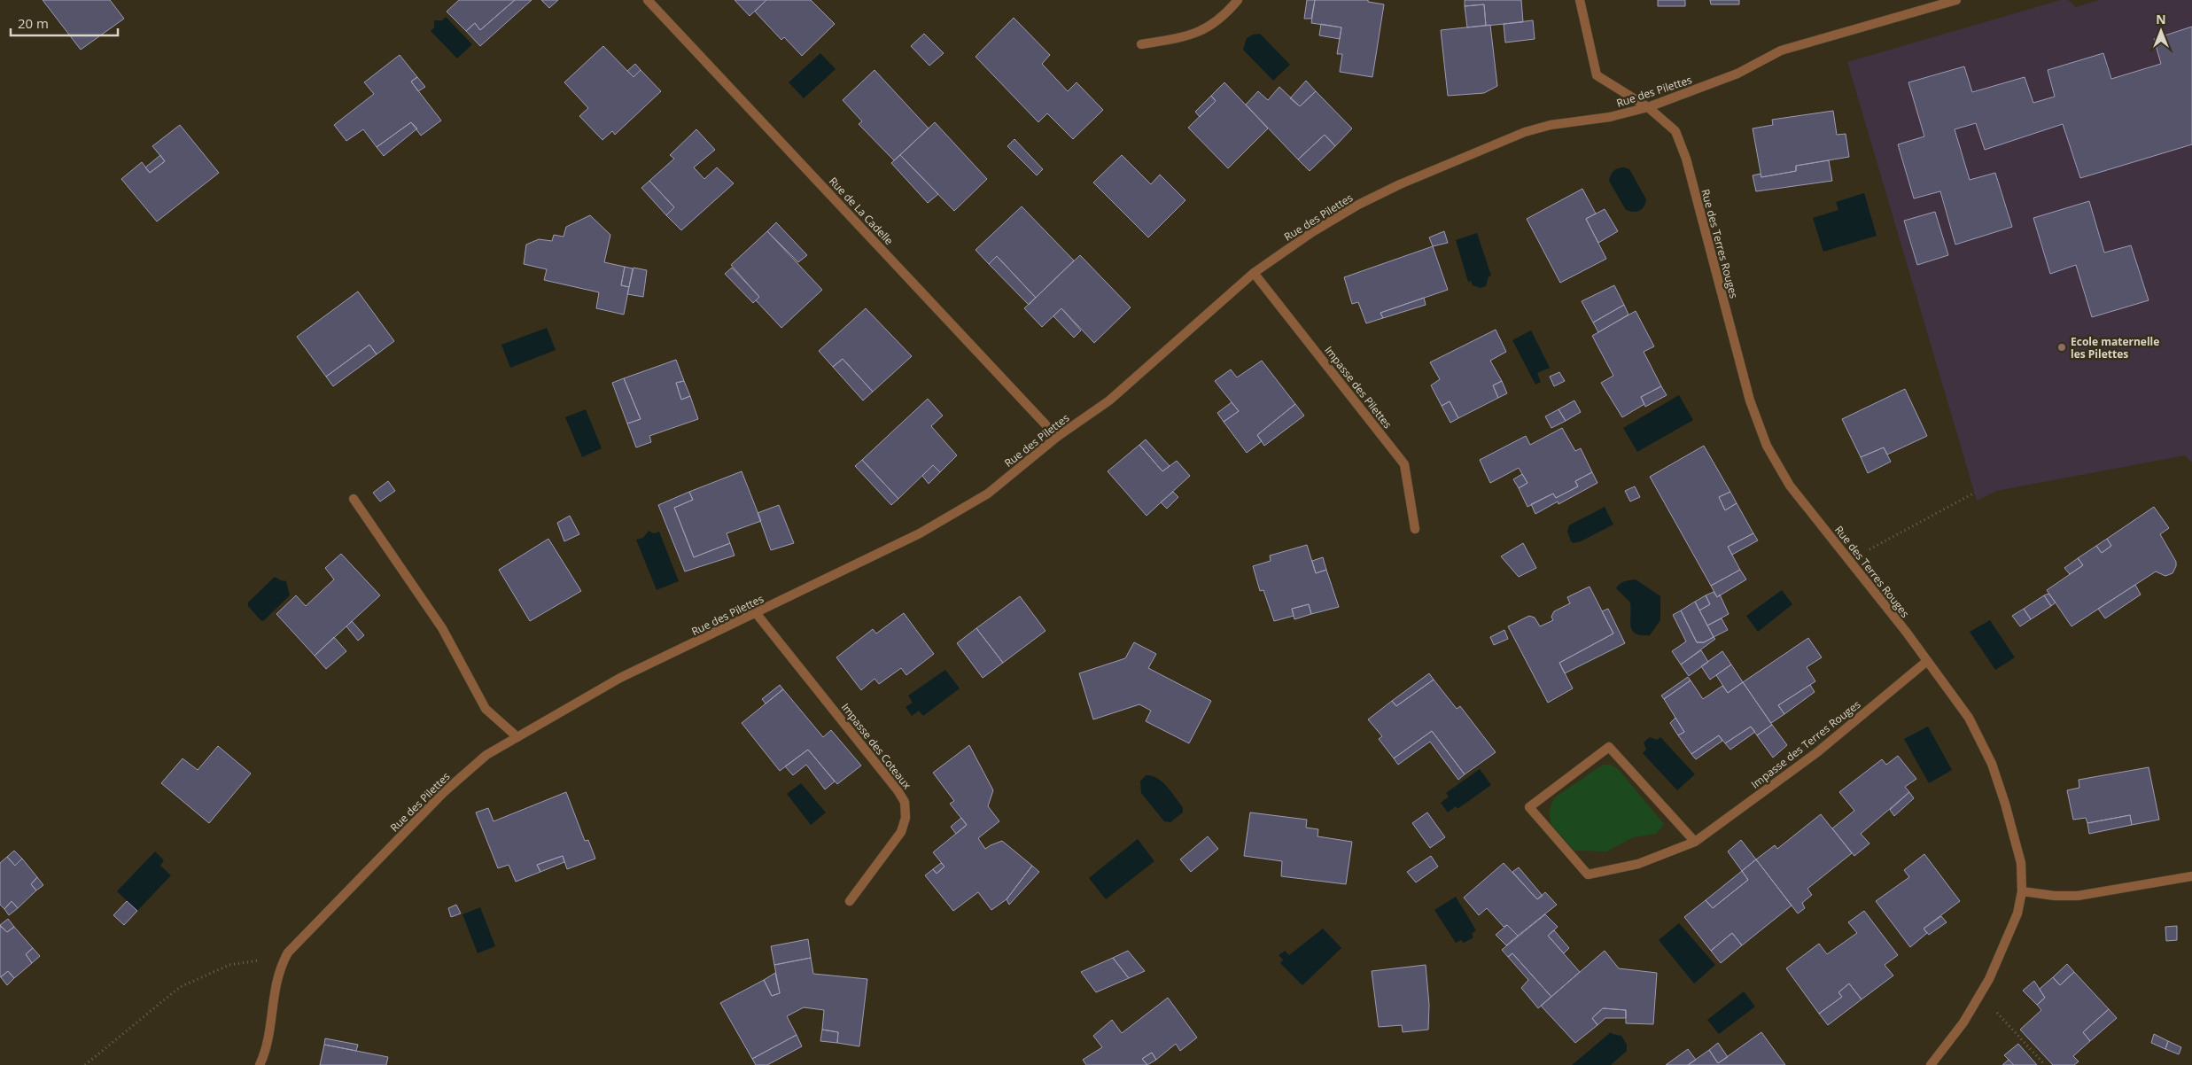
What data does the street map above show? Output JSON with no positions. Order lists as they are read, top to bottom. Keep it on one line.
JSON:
{"streets":{"street":["Rue des Pilettes","Rue de La Cadelle","Rue des Terres Rouges","Impasse des Pilettes","Impasse des Terres Rouges","Impasse des Coteaux"]},"crossings":[["Rue des Pilettes","Rue de La Cadelle"],["Rue des Pilettes","Rue des Terres Rouges"],["Rue des Pilettes","Impasse des Pilettes"],["Rue des Pilettes","Impasse des Coteaux"],["Rue des Terres Rouges","Impasse des Terres Rouges"]],"places":["Ecole maternelle les Pilettes"],"scale_bar":"20 m","north":"top"}
